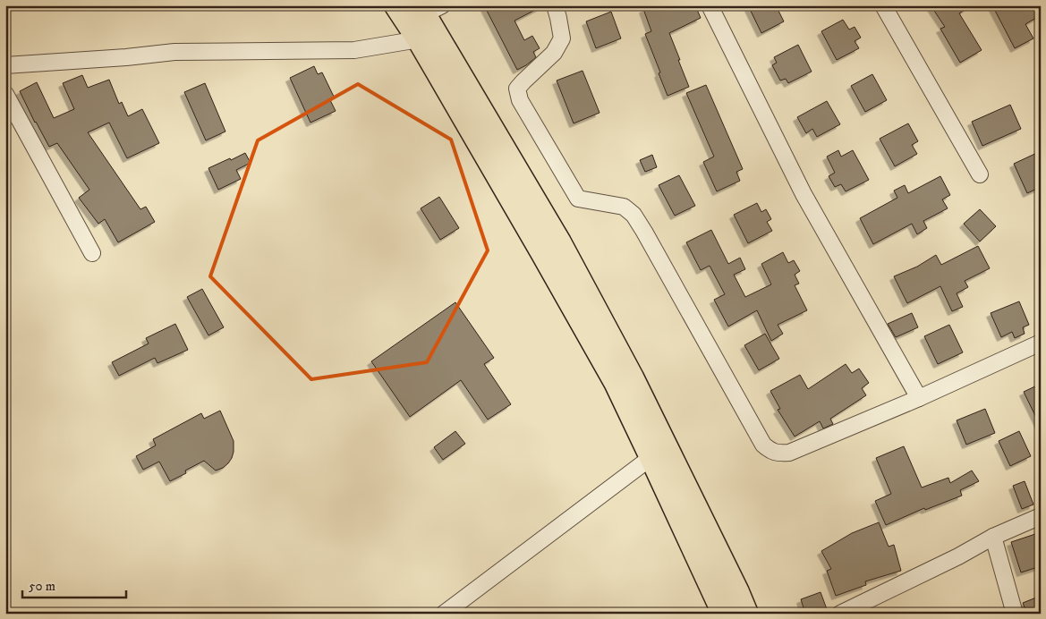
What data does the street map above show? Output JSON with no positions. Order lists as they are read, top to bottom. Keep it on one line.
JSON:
{"scale_bar":"50 m"}
